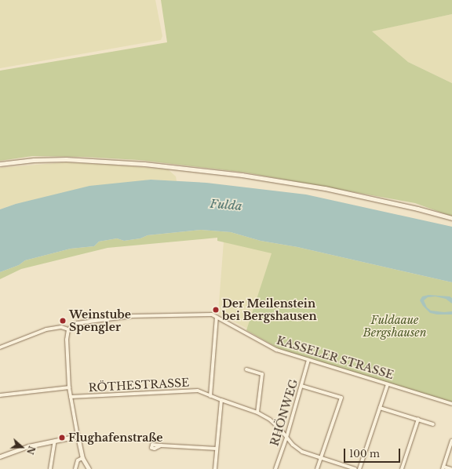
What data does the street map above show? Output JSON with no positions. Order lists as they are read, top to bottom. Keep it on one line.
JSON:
{"streets":{"street":["KASSELER STRASSE","RÖTHESTRASSE","RHÖNWEG"]},"crossings":[["KASSELER STRASSE","RHÖNWEG"],["RÖTHESTRASSE","RHÖNWEG"]],"water":["Fulda"],"parks":["Fuldaaue Bergshausen"],"places":["Der Meilenstein bei Bergshausen","Weinstube Spengler","Flughafenstraße"],"scale_bar":"100 m","north":"right"}
